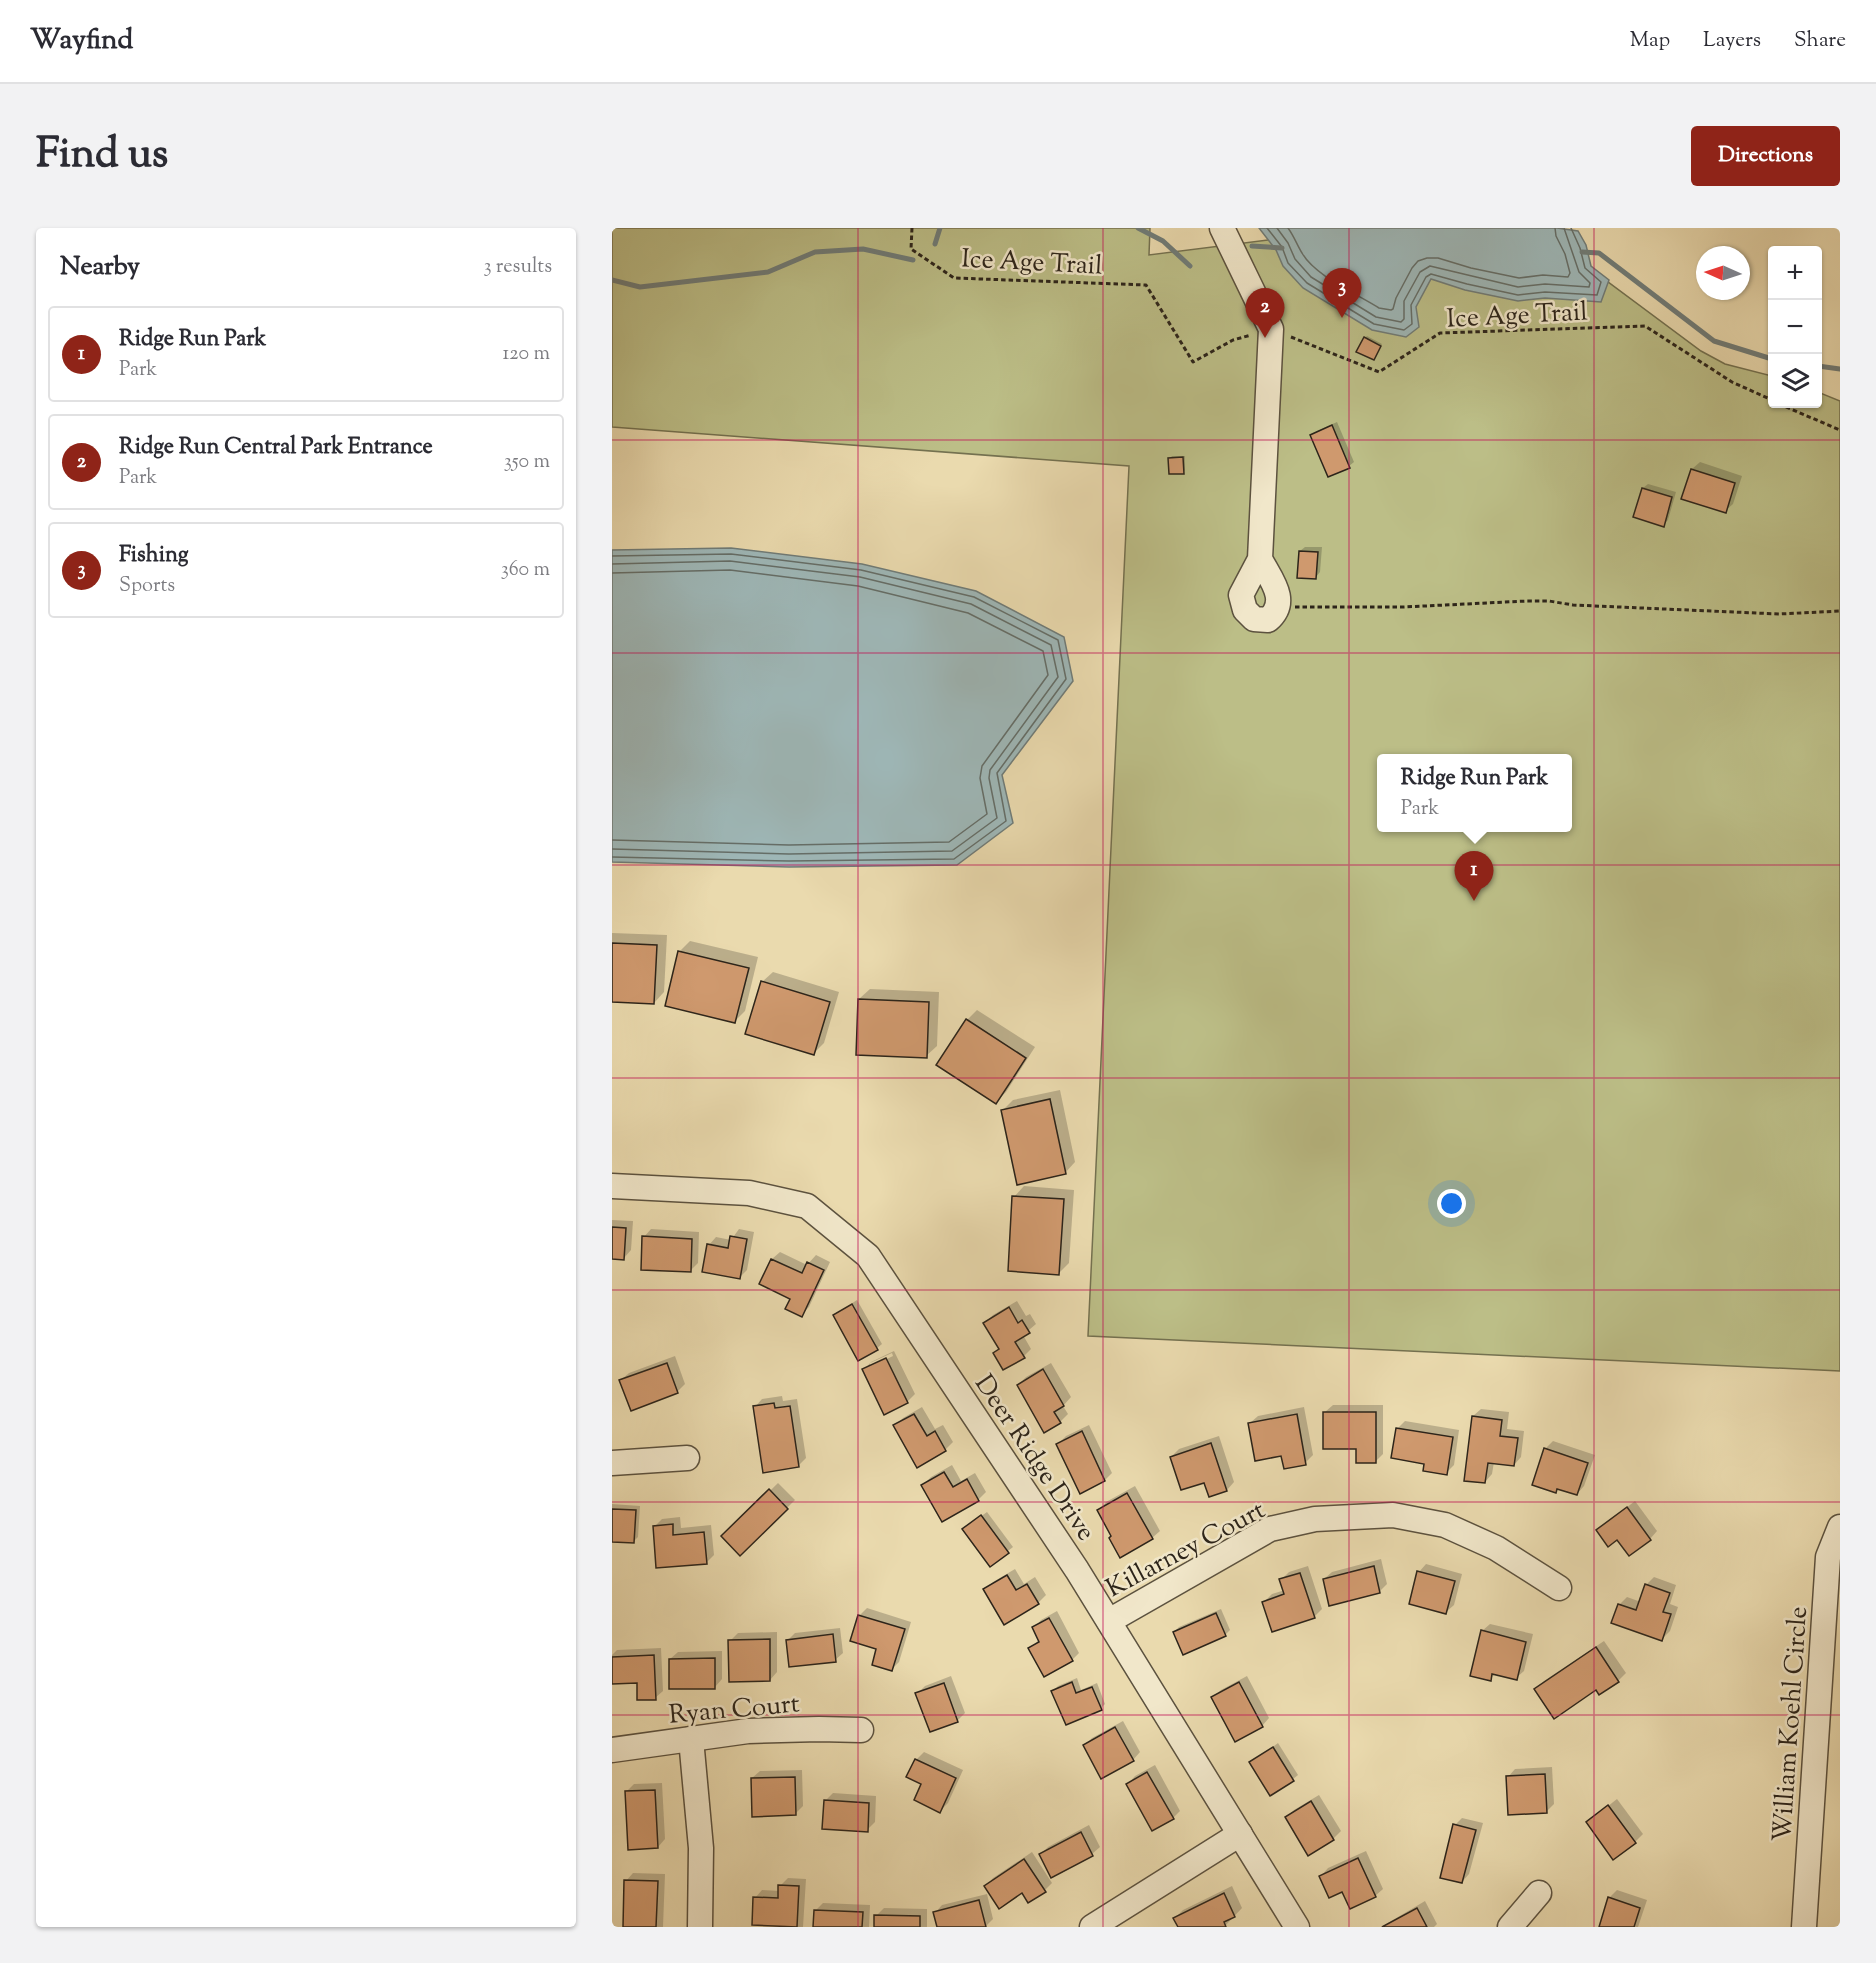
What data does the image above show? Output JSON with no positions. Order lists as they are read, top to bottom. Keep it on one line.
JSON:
{"streets":{"street":["Deer Ridge Drive","Killarney Court","Ryan Court","William Koehl Circle"],"path":["Ice Age Trail"]},"crossings":[["Deer Ridge Drive","Killarney Court"]],"north":"left","page":{"header":"Wayfind","nav":["Map","Layers","Share"],"title":"Find us","buttons":"Directions","heading":["Nearby","3 results"],"map_buttons":["+","−"],"pins":["3","2","1"],"list":[{"mark":"1","name":"Ridge Run Park","note":"Park","value":"120 m"},{"mark":"2","name":"Ridge Run Central Park Entrance","note":"Park","value":"350 m"},{"mark":"3","name":"Fishing","note":"Sports","value":"360 m"}],"popup":["Ridge Run Park","Park"]}}
